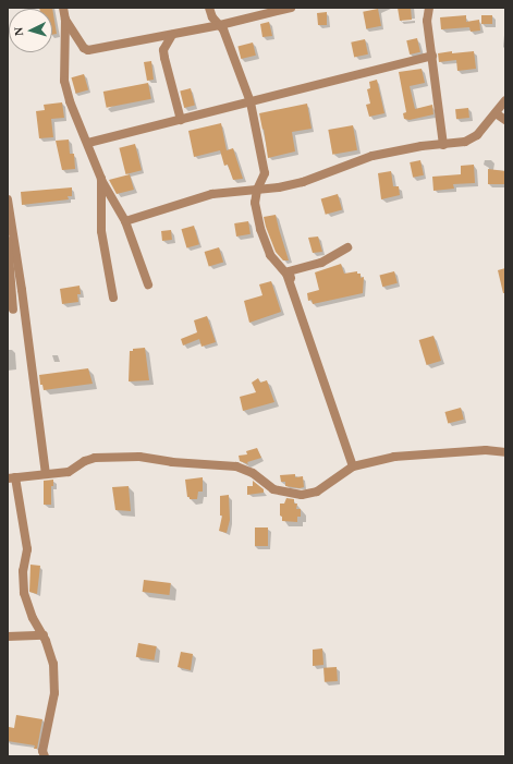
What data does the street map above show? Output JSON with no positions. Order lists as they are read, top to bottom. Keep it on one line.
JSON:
{"north":"left"}
